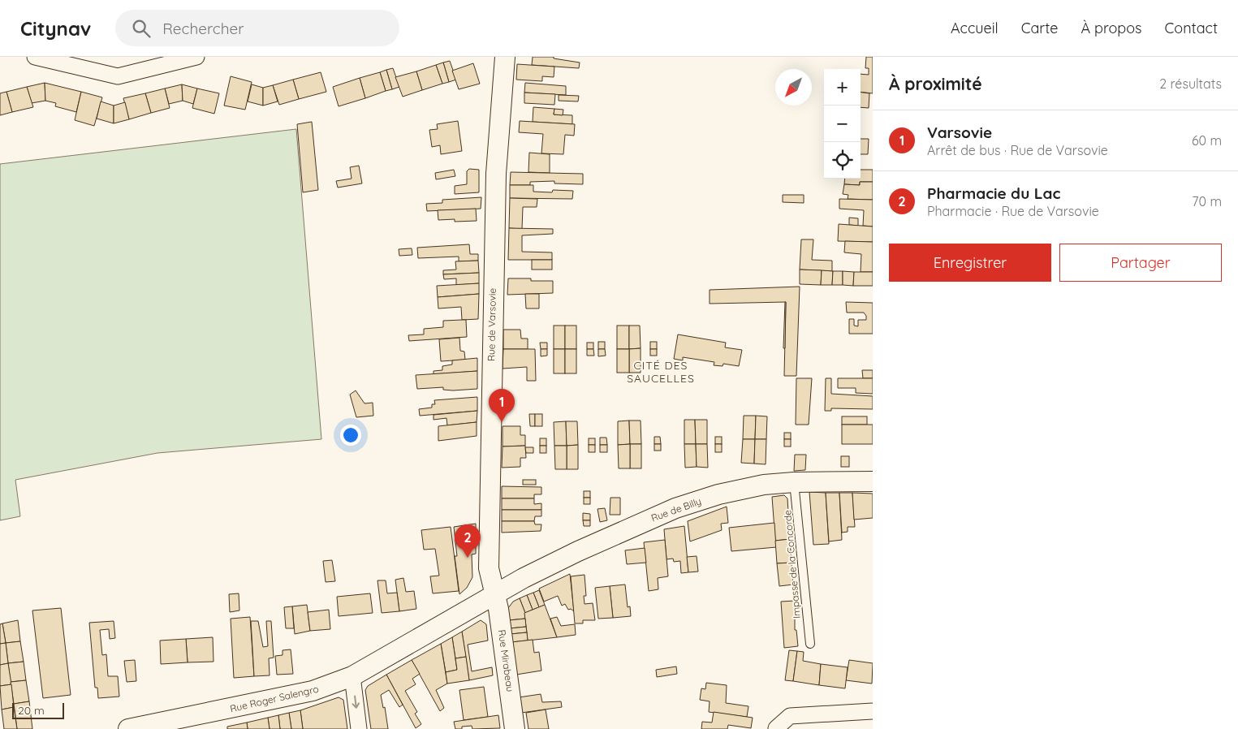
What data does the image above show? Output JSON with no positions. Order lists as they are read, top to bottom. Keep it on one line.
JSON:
{"streets":{"street":["Rue de Varsovie","Rue de Billy","Rue Mirabeau","Rue Roger Salengro"],"lane":["Impasse de la Concorde"]},"crossings":[["Rue de Varsovie","Rue de Billy"],["Rue de Varsovie","Rue Mirabeau"],["Rue de Varsovie","Rue Roger Salengro"],["Rue de Billy","Impasse de la Concorde"],["Rue de Billy","Rue Mirabeau"],["Rue de Billy","Rue Roger Salengro"],["Rue Mirabeau","Rue Roger Salengro"]],"districts":["CITÉ DES SAUCELLES"],"scale_bar":"20 m","north":"bottom left","page":{"header":"Citynav","search":"Rechercher","nav":["Accueil","Carte","À propos","Contact"],"heading":["À proximité","2 résultats"],"map_buttons":["+","−"],"list":[{"mark":"1","name":"Varsovie","note":"Arrêt de bus · Rue de Varsovie","value":"60 m"},{"mark":"2","name":"Pharmacie du Lac","note":"Pharmacie · Rue de Varsovie","value":"70 m"}],"buttons":["Enregistrer","Partager"],"pins":["1","2"],"scale":"20 m"}}
